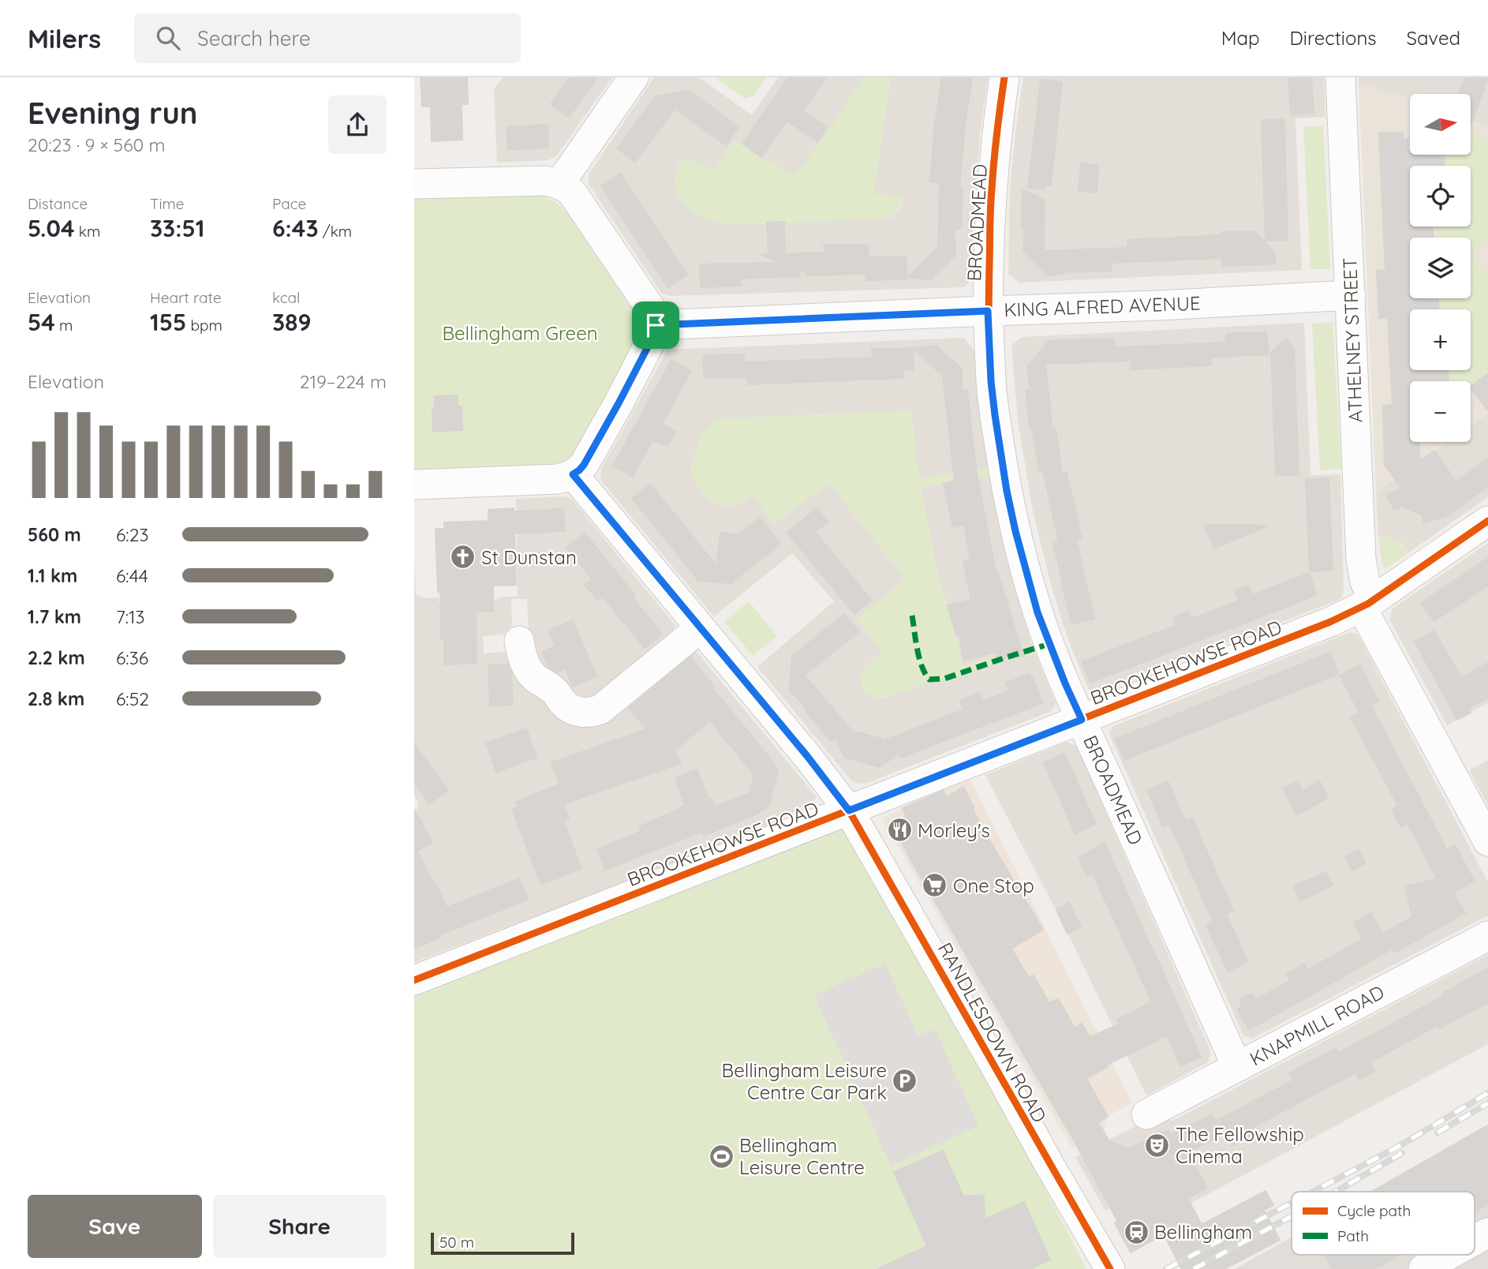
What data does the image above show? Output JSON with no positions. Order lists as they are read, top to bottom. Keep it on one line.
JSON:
{"streets":{"street":["BROADMEAD","KING ALFRED AVENUE","ATHELNEY STREET","BROOKEHOWSE ROAD","KNAPMILL ROAD","RANDLESDOWN ROAD"]},"crossings":[["BROADMEAD","KING ALFRED AVENUE"],["BROADMEAD","BROOKEHOWSE ROAD"],["BROADMEAD","KNAPMILL ROAD"],["KING ALFRED AVENUE","ATHELNEY STREET"],["ATHELNEY STREET","BROOKEHOWSE ROAD"],["BROOKEHOWSE ROAD","RANDLESDOWN ROAD"]],"parks":["Bellingham Green"],"places":{"church":["St Dunstan"],"restaurant":["Morley's"],"supermarket":["One Stop"],"parking":["Bellingham Leisure Centre Car Park"],"theatre":["The Fellowship Cinema"],"sports":["Bellingham Leisure Centre"],"station":["Bellingham"]},"legend":["Cycle path","Path"],"scale_bar":"50 m","north":"right","page":{"header":"Milers","search":"Search here","nav":["Map","Directions","Saved"],"heading":["Evening run","20:23 · 9 × 560 m"],"map_buttons":["+","−"],"stats":[["Distance","5.04 km"],["Time","33:51"],["Pace","6:43 /km"],["Elevation","54 m"],["Heart rate","155 bpm"],["kcal","389"]],"chart":["Elevation","219–224 m"],"list":[{"name":"560 m","note":"6:23"},{"name":"1.1 km","note":"6:44"},{"name":"1.7 km","note":"7:13"},{"name":"2.2 km","note":"6:36"},{"name":"2.8 km","note":"6:52"}],"buttons":["Save","Share"],"scale":"50 m"}}
